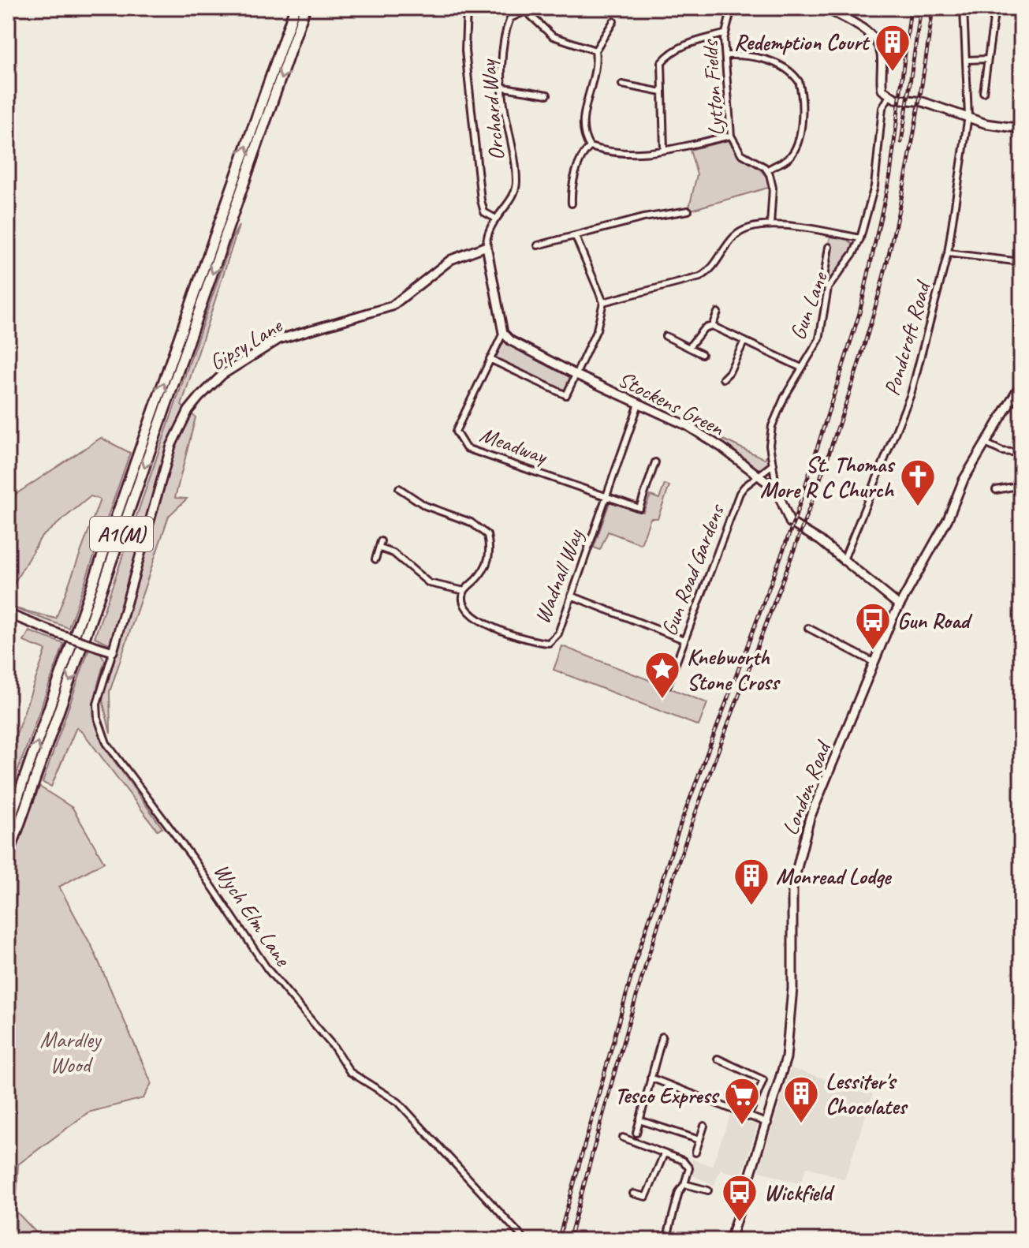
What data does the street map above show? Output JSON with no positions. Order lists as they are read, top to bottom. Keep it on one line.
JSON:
{"streets":{"highway":["A1(M)"],"street":["Lytton Fields","Orchard Way","Gun Lane","Pondcroft Road","Gipsy Lane","Stockens Green","Meadway","Gun Road Gardens","Wadnall Way","London Road","Wych Elm Lane"]},"crossings":[["Gun Lane","Stockens Green"],["Gun Lane","Gun Road Gardens"],["Gipsy Lane","Wych Elm Lane"],["Stockens Green","Meadway"],["Stockens Green","Gun Road Gardens"],["Stockens Green","Wadnall Way"],["Meadway","Wadnall Way"]],"parks":["Mardley Wood"],"places":{"building":["Redemption Court","Monread Lodge","Lessiter's Chocolates"],"church":["St. Thomas More R C Church"],"bus stop":["Gun Road","Wickfield"],"place":["Knebworth Stone Cross"],"supermarket":["Tesco Express"]}}
